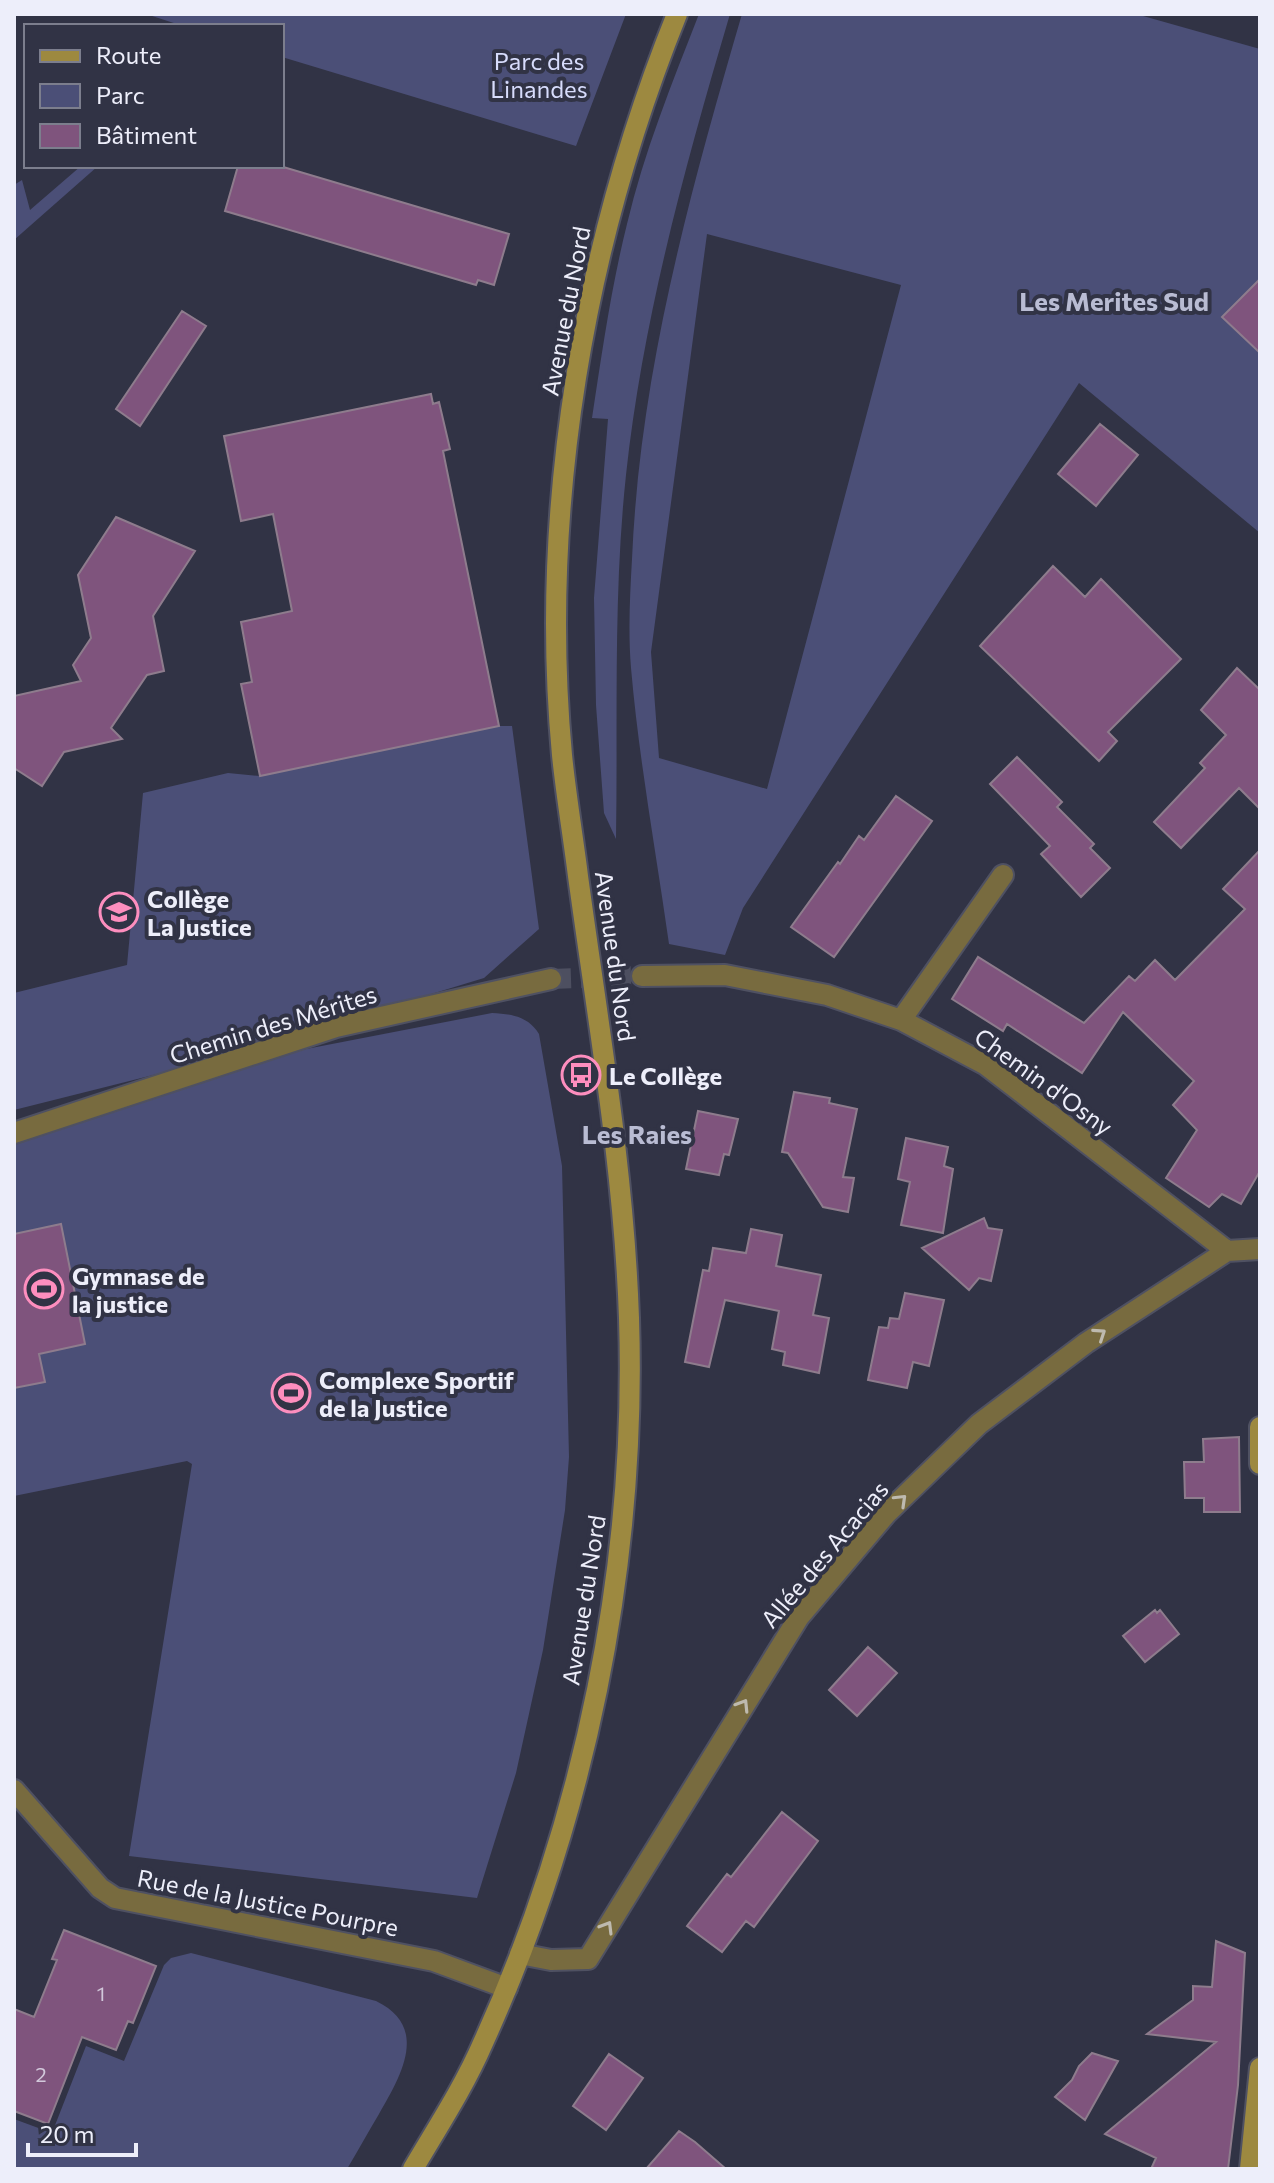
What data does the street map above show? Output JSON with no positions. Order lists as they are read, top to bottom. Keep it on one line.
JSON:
{"streets":{"street":["Avenue du Nord","Chemin des Mérites","Chemin d'Osny","Allée des Acacias","Rue de la Justice Pourpre"]},"crossings":[["Avenue du Nord","Allée des Acacias"],["Avenue du Nord","Rue de la Justice Pourpre"],["Chemin d'Osny","Allée des Acacias"]],"one_way":["Allée des Acacias"],"districts":["Les Merites Sud","Les Raies"],"parks":["Parc des Linandes"],"places":{"school or university":["Collège La Justice"],"bus stop":["Le Collège"],"sports":["Gymnase de la justice","Complexe Sportif de la Justice"]},"house_numbers":["1","2"],"legend":["Route","Parc","Bâtiment"],"scale_bar":"20 m"}
